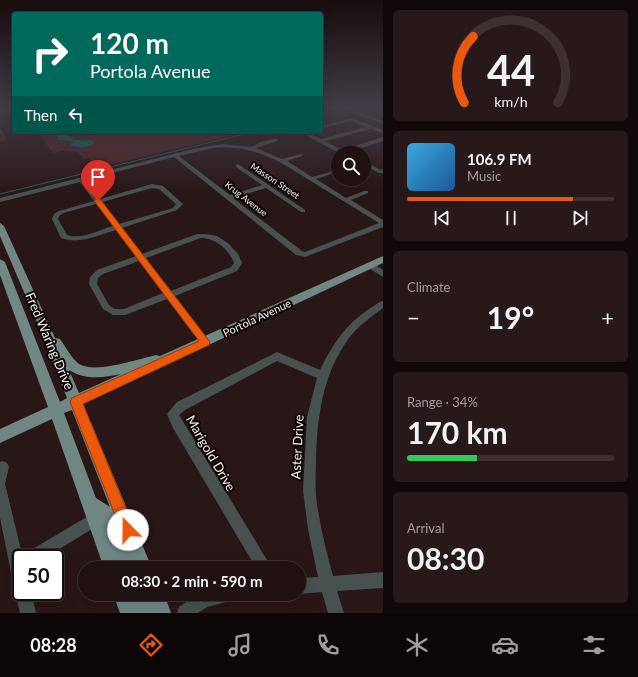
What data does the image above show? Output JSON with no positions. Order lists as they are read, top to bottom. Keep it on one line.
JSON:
{"streets":{"main road":["Portola Avenue","Fred Waring Drive"],"street":["Masson Street","Krug Avenue","Aster Drive","Marigold Drive"]},"crossings":[["Portola Avenue","Fred Waring Drive"],["Aster Drive","Marigold Drive"]],"page":{"turn":["120 m","Portola Avenue"],"then":"Then","song":["106.9 FM","Music"],"tile":["Climate",["Range · 34%","170 km"],["Arrival","08:30"]],"heat":["−","19°","+"],"limit":"50","trip":"08:30 · 2 min · 590 m","tabs":"08:28","gauge":["44","km/h"]}}
